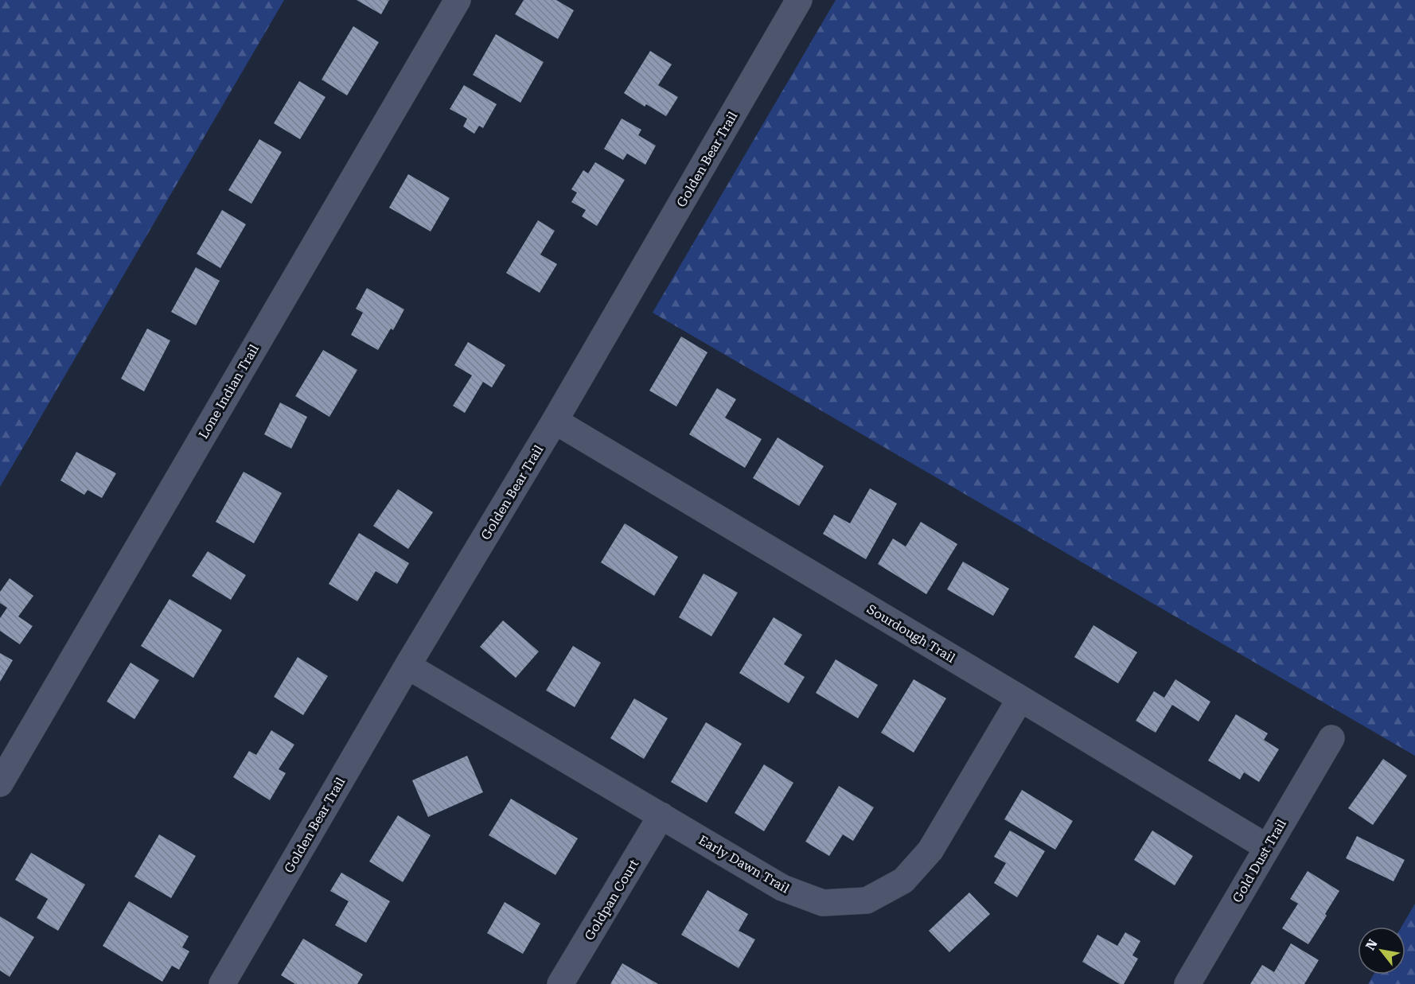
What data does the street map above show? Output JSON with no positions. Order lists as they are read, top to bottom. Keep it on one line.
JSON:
{"streets":{"street":["Golden Bear Trail","Lone Indian Trail","Sourdough Trail","Gold Dust Trail","Early Dawn Trail","Goldpan Court"]},"crossings":[["Golden Bear Trail","Sourdough Trail"],["Golden Bear Trail","Early Dawn Trail"],["Sourdough Trail","Gold Dust Trail"],["Sourdough Trail","Early Dawn Trail"],["Early Dawn Trail","Goldpan Court"]],"north":"top left"}
